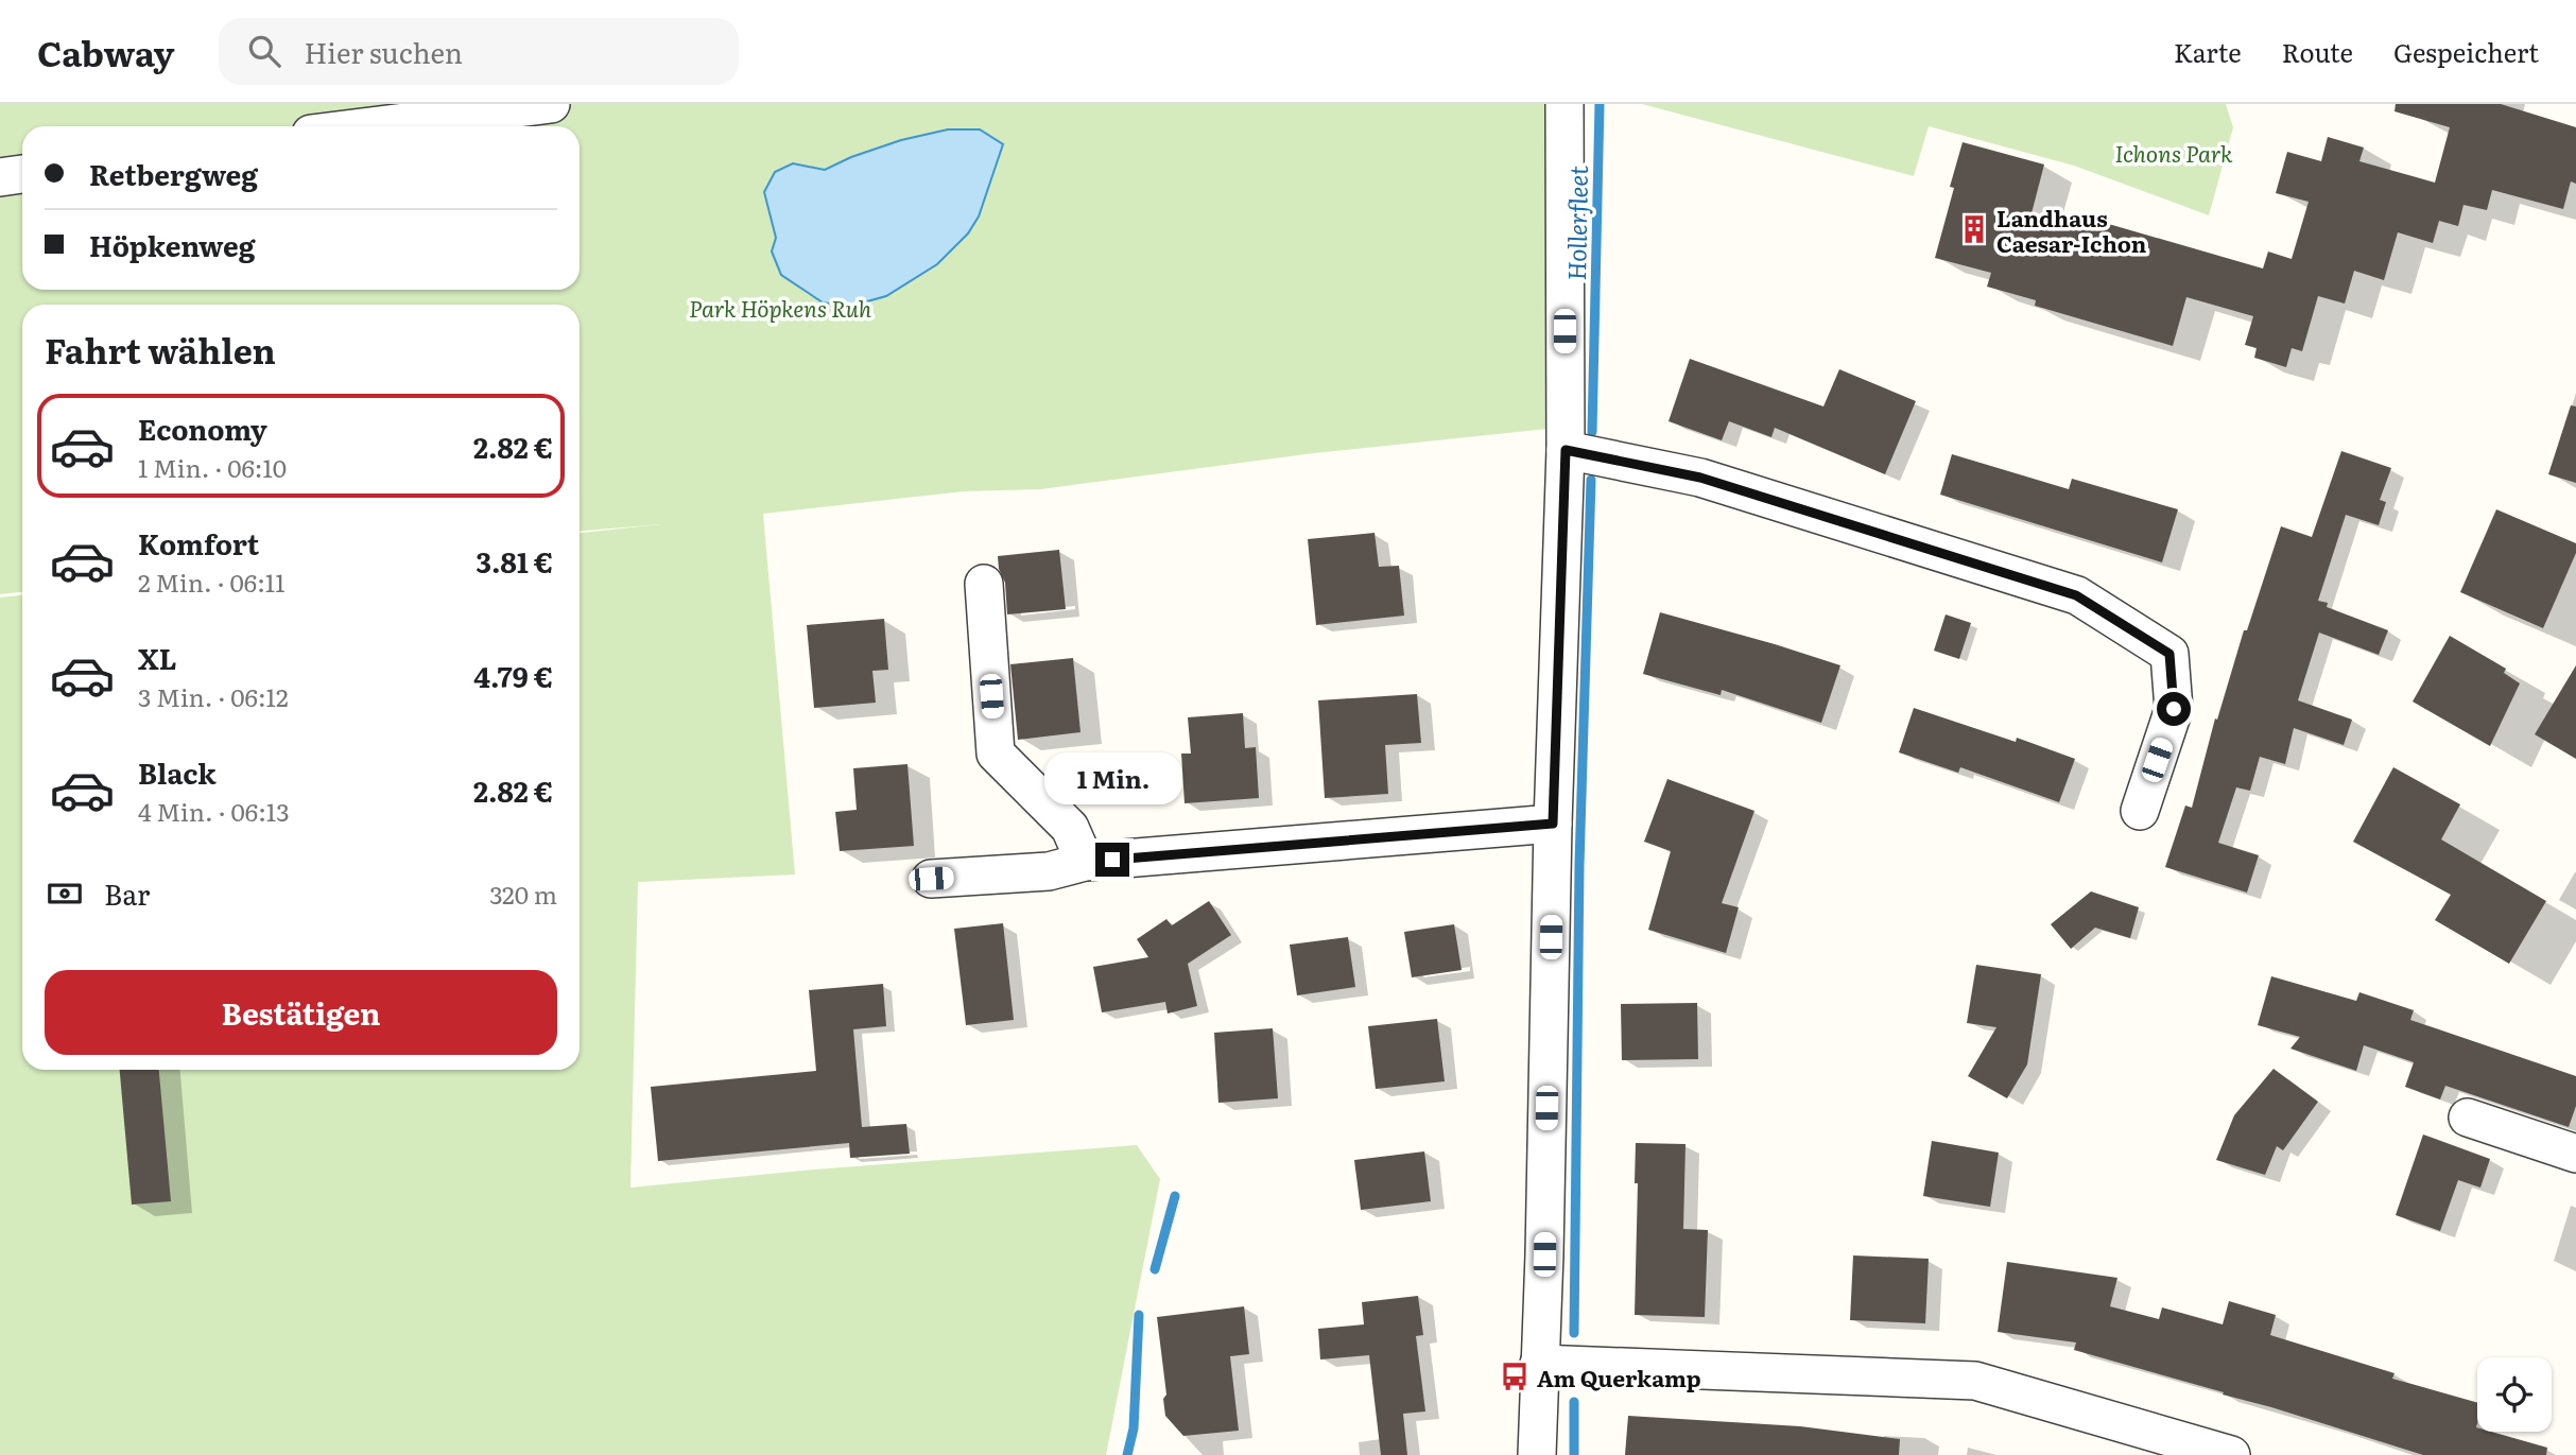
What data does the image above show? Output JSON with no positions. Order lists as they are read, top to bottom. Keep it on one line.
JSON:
{"water":["Hollerfleet"],"parks":["Ichons Park","Park Höpkens Ruh"],"places":{"building":["Landhaus Caesar-Ichon"],"bus stop":["Am Querkamp"]},"page":{"header":"Cabway","search":"Hier suchen","nav":["Karte","Route","Gespeichert"],"banner":["Retbergweg","Höpkenweg"],"heading":"Fahrt wählen","list":[{"name":"Economy","note":"1 Min. · 06:10","value":"2.82 €"},{"name":"Komfort","note":"2 Min. · 06:11","value":"3.81 €"},{"name":"XL","note":"3 Min. · 06:12","value":"4.79 €"},{"name":"Black","note":"4 Min. · 06:13","value":"2.82 €"}],"bubble":"1 Min.","pay":["Bar","320 m"],"buttons":"Bestätigen"}}
